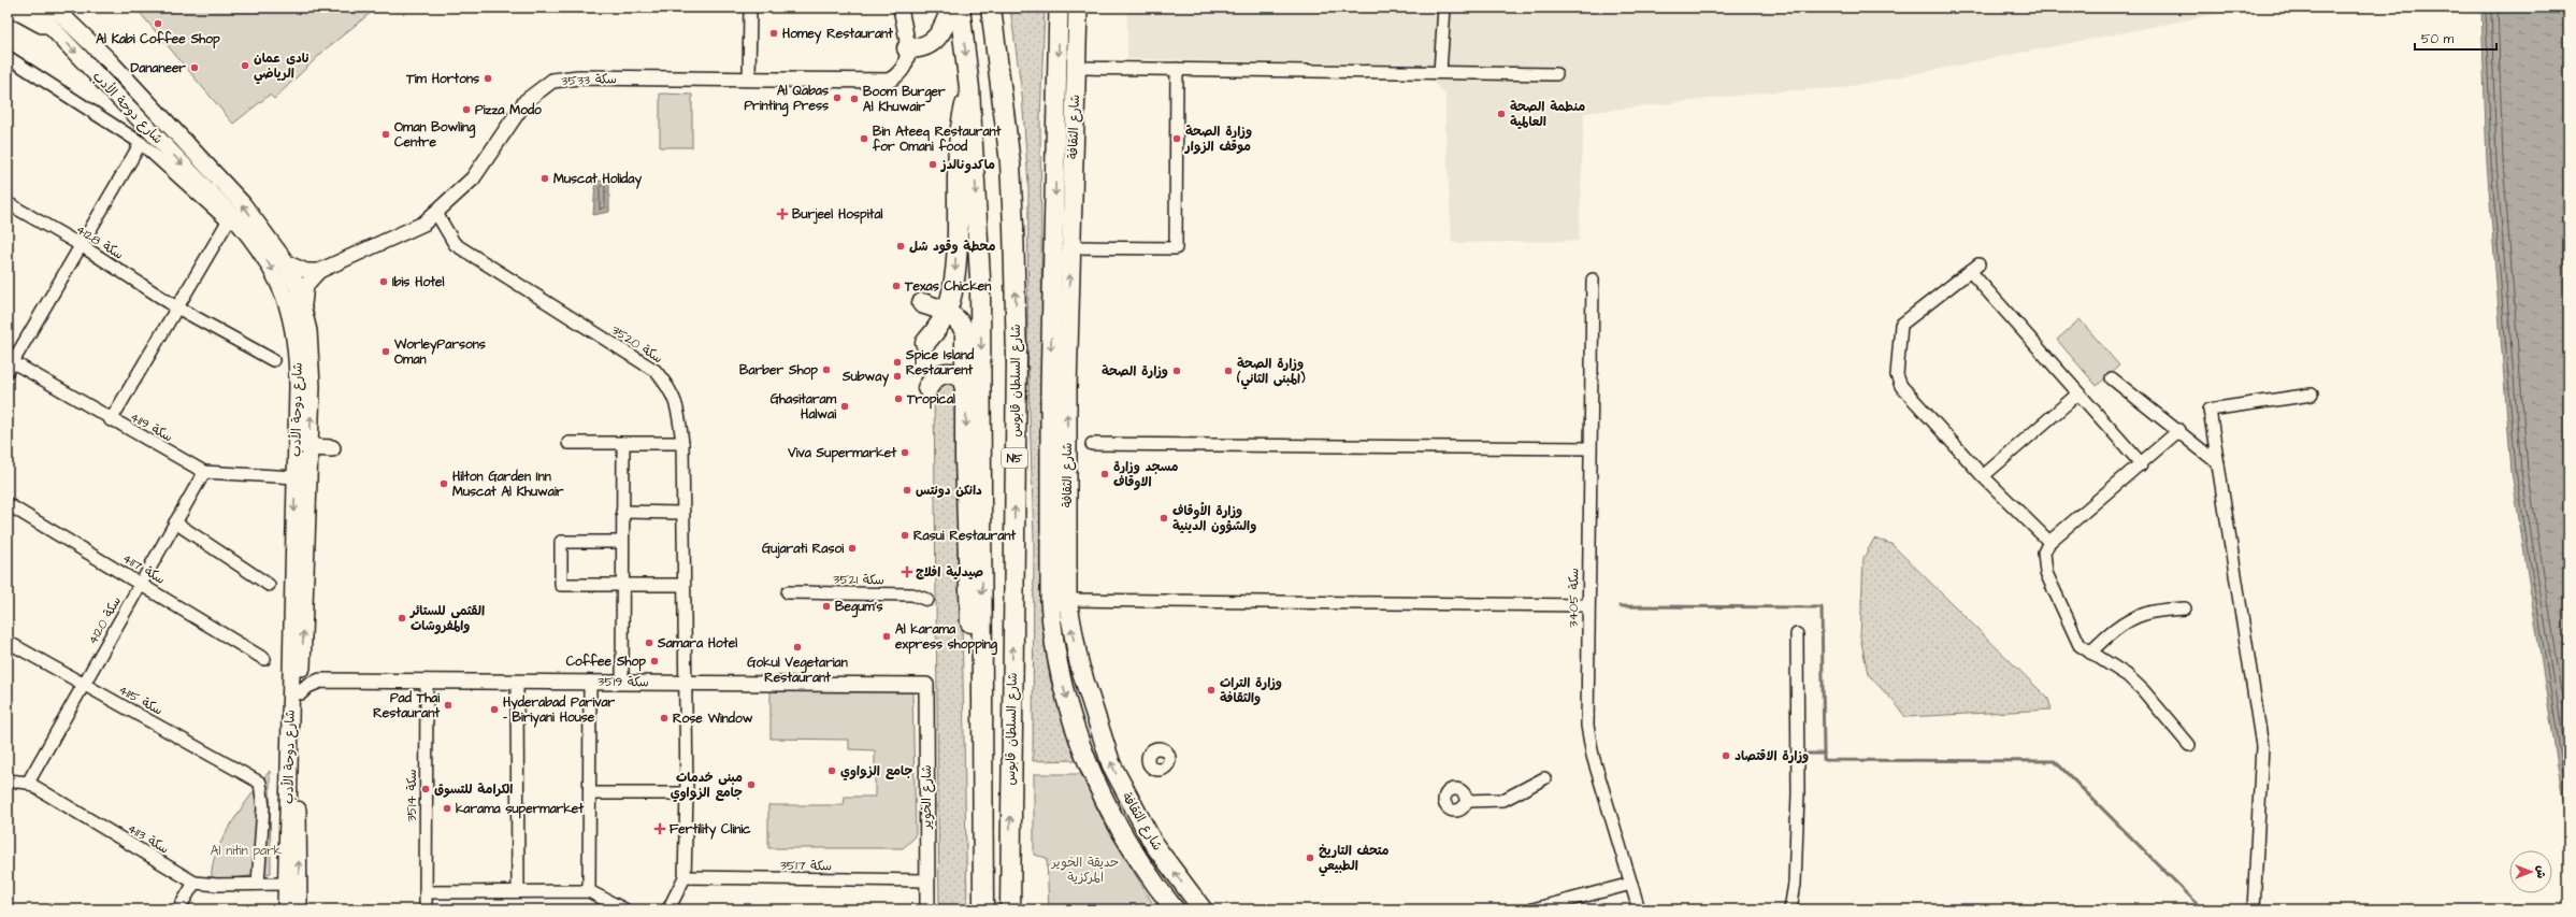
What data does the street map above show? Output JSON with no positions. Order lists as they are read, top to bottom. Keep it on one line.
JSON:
{"streets":{"highway":["شارع السلطان قابوس","N5"],"main road":["شارع دوحة الأدب","شارع الثقافة"],"street":["سكة 3533","سكة 4128","سكة 3520","سكة 4119","سكة 4117","سكة 3521","سكة 3405","سكة 4120","سكة 3519","سكة 4115","سكة 3514","شارع الخوير","سكة 4113","سكة 3517"]},"crossings":[["سكة 3533","شارع دوحة الأدب"],["سكة 3533","سكة 3520"],["شارع دوحة الأدب","سكة 4119"],["شارع دوحة الأدب","سكة 4113"],["سكة 3520","سكة 3519"],["سكة 4119","سكة 4120"],["سكة 4117","سكة 4120"],["سكة 4120","سكة 4115"],["سكة 4120","سكة 4113"],["سكة 3519","سكة 3514"],["سكة 3519","شارع الخوير"],["سكة 4115","سكة 4113"],["شارع الخوير","سكة 3517"]],"parks":["Al nitin park","حديقة الخوير المركزية"],"places":{"other":["Al Kabi Coffee Shop","Homey Restaurant","نادي عمان الرياضي","Dananeer","Tim Hortons","Al Qabas Printing Press","Boom Burger Al Khuwair","Pizza Modo","منطمة الصحة العالمية","Oman Bowling Centre","Bin Ateeq Restaurant for Omani food","وزارة الصحة موقف الزوار","ماكدونالدز","Muscat Holiday","محطة وقود شل","Ibis Hotel","Texas Chicken","WorleyParsons Oman","Spice Island Restaurent","Barber Shop","وزارة الصحة","وزارة الصحة (المبنى الثاني)","Subway","Tropical","Ghasitaram Halwai","Viva Supermarket","مسجد وزارة الاوقاف","Hilton Garden Inn Muscat Al Khuwair","دانكن دونتس","وزارة الأوقاف والشؤون الدينية","Rasui Restaurant","Gujarati Rasoi","Begum's","القثمي للستائر والمفروشات","Al karama express shopping","Samara Hotel","Gokul Vegetarian Restaurant","Coffee Shop","وزارة التراث والثقافة","Pad Thai Restaurant","Hyderabad Parivar - Biriyani House","Rose Window","وزارة الاقتصاد","جامع الزواوي","مبنى خدمات جامع الزواوي","الكرامة للتسوق","karama supermarket","متحف التاريخ الطبيعي"],"health":["Burjeel Hospital","صيدلية افلاج","Fertility Clinic"]},"scale_bar":"50 m","north":"right"}
